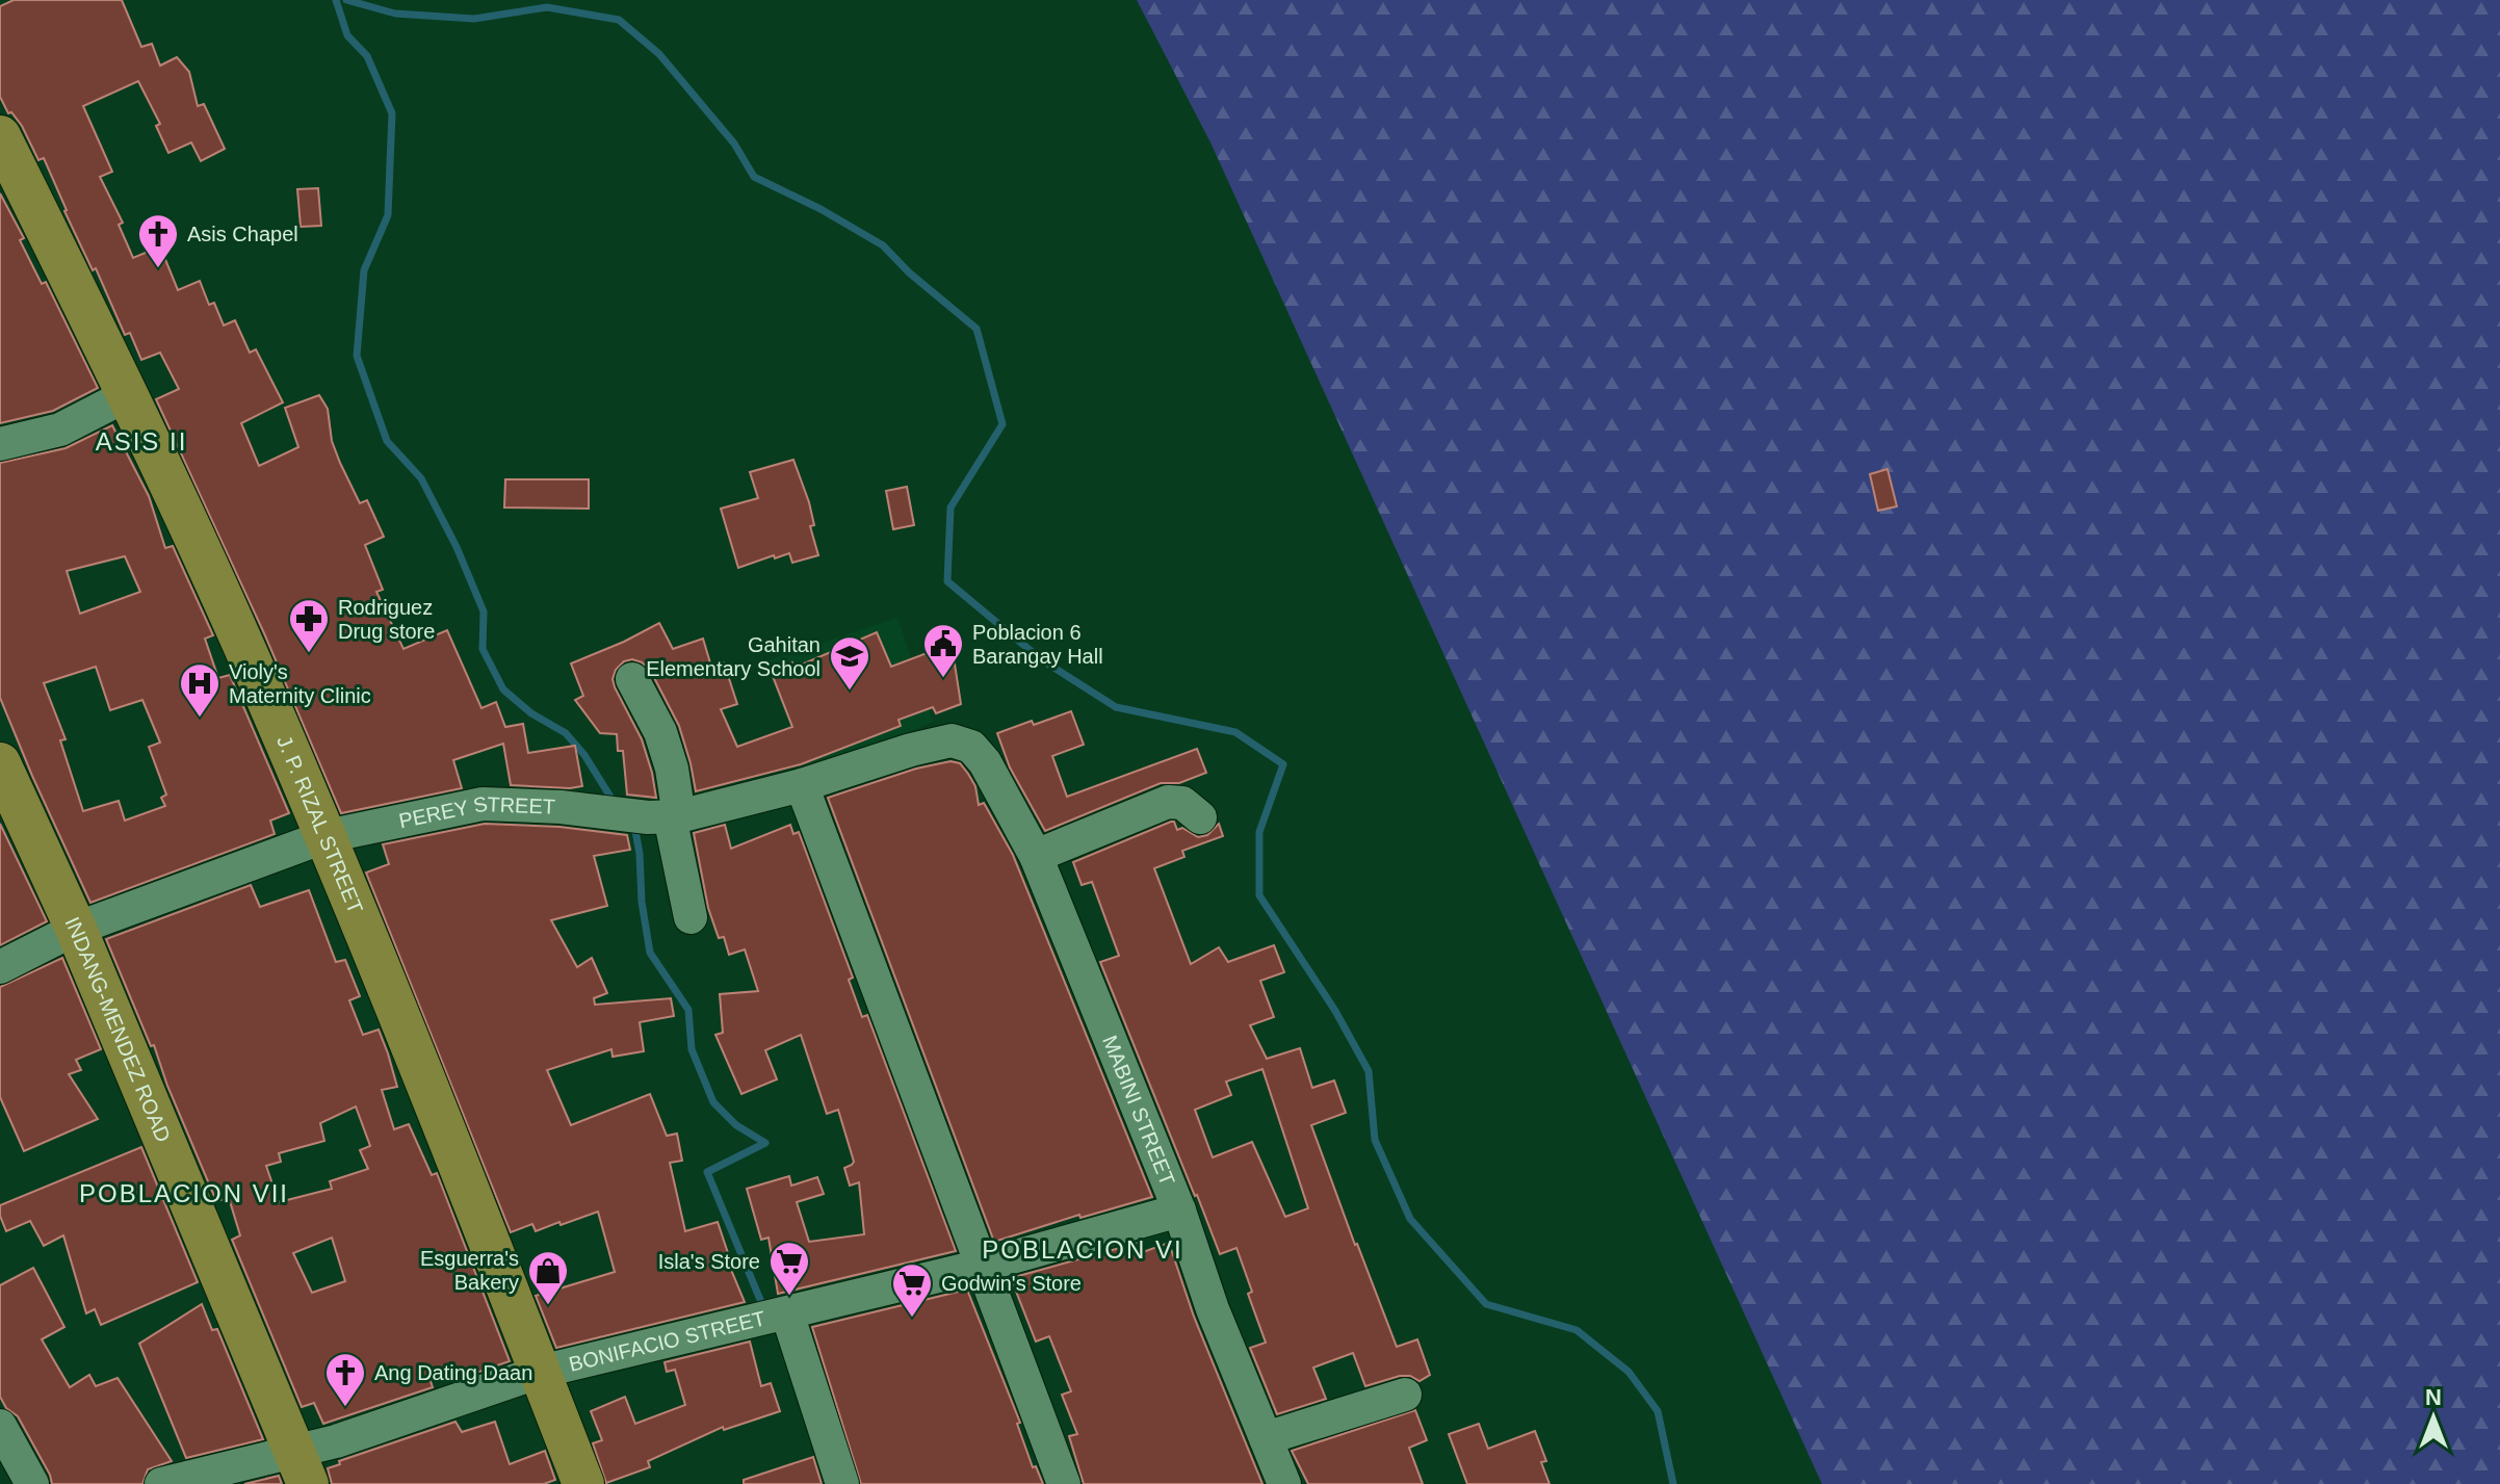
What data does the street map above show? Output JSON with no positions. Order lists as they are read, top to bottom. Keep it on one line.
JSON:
{"streets":{"main road":["J. P. RIZAL STREET","INDANG-MENDEZ ROAD"],"street":["PEREY STREET","MABINI STREET","BONIFACIO STREET"]},"crossings":[["PEREY STREET","J. P. RIZAL STREET"],["PEREY STREET","INDANG-MENDEZ ROAD"],["PEREY STREET","MABINI STREET"],["J. P. RIZAL STREET","BONIFACIO STREET"],["INDANG-MENDEZ ROAD","BONIFACIO STREET"],["MABINI STREET","BONIFACIO STREET"]],"districts":["ASIS II","POBLACION VII","POBLACION VI"],"places":{"church":["Asis Chapel","Ang Dating Daan"],"pharmacy":["Rodriguez Drug store"],"public building":["Poblacion 6 Barangay Hall"],"school or university":["Gahitan Elementary School"],"hospital":["Violy's Maternity Clinic"],"supermarket":["Isla's Store","Godwin's Store"],"shop":["Esguerra's Bakery"]},"north":"top"}
